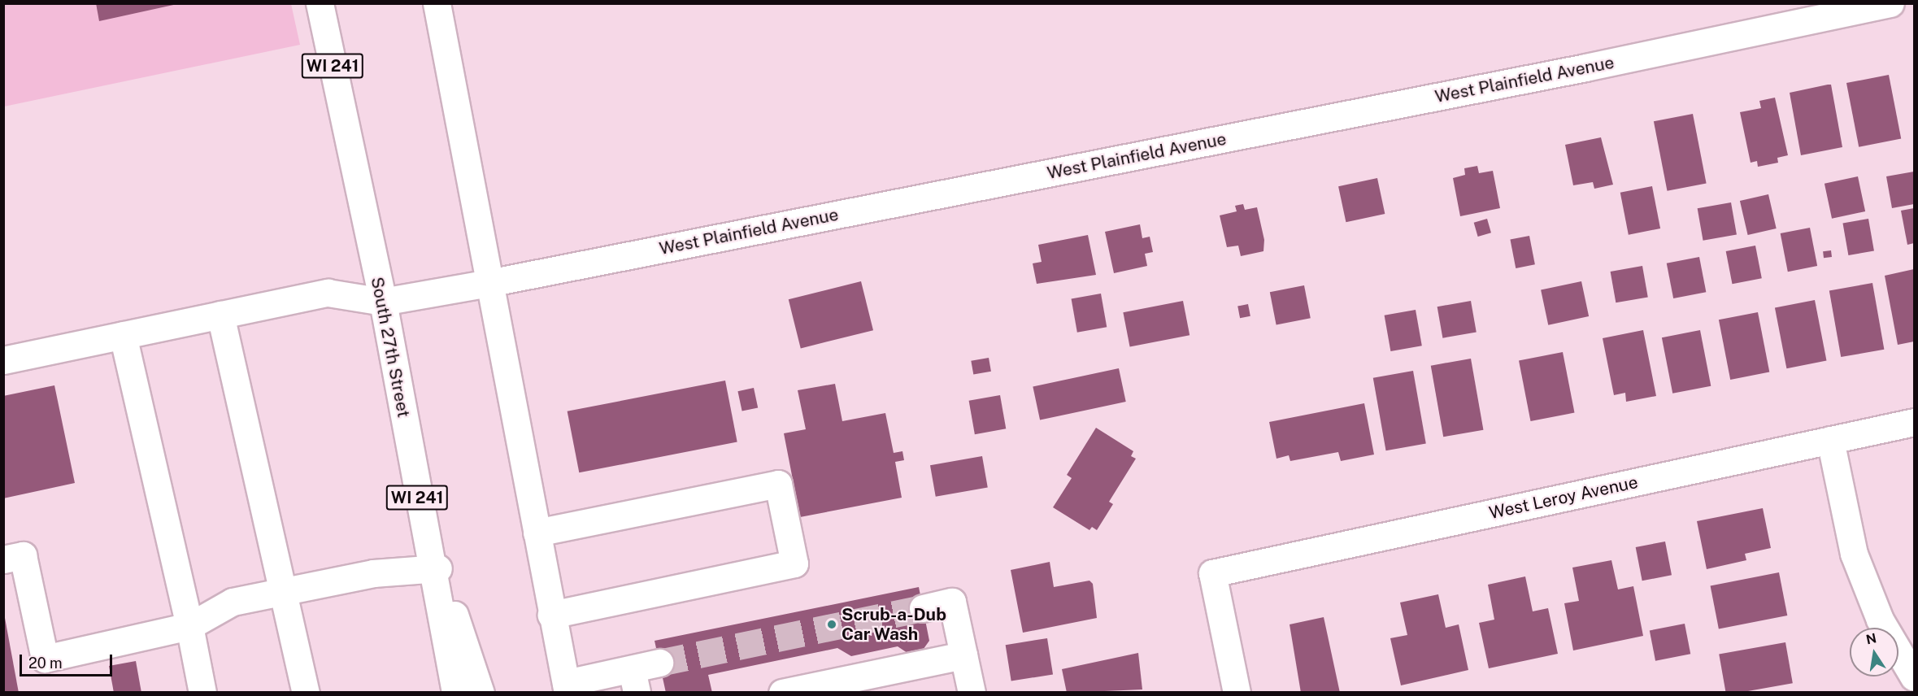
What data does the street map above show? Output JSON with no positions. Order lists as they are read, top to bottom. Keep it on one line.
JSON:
{"streets":{"street":["WI 241","West Plainfield Avenue","South 27th Street","West Leroy Avenue"]},"crossings":[["West Plainfield Avenue","South 27th Street"]],"places":["Scrub-a-Dub Car Wash"],"scale_bar":"20 m","north":"top"}
